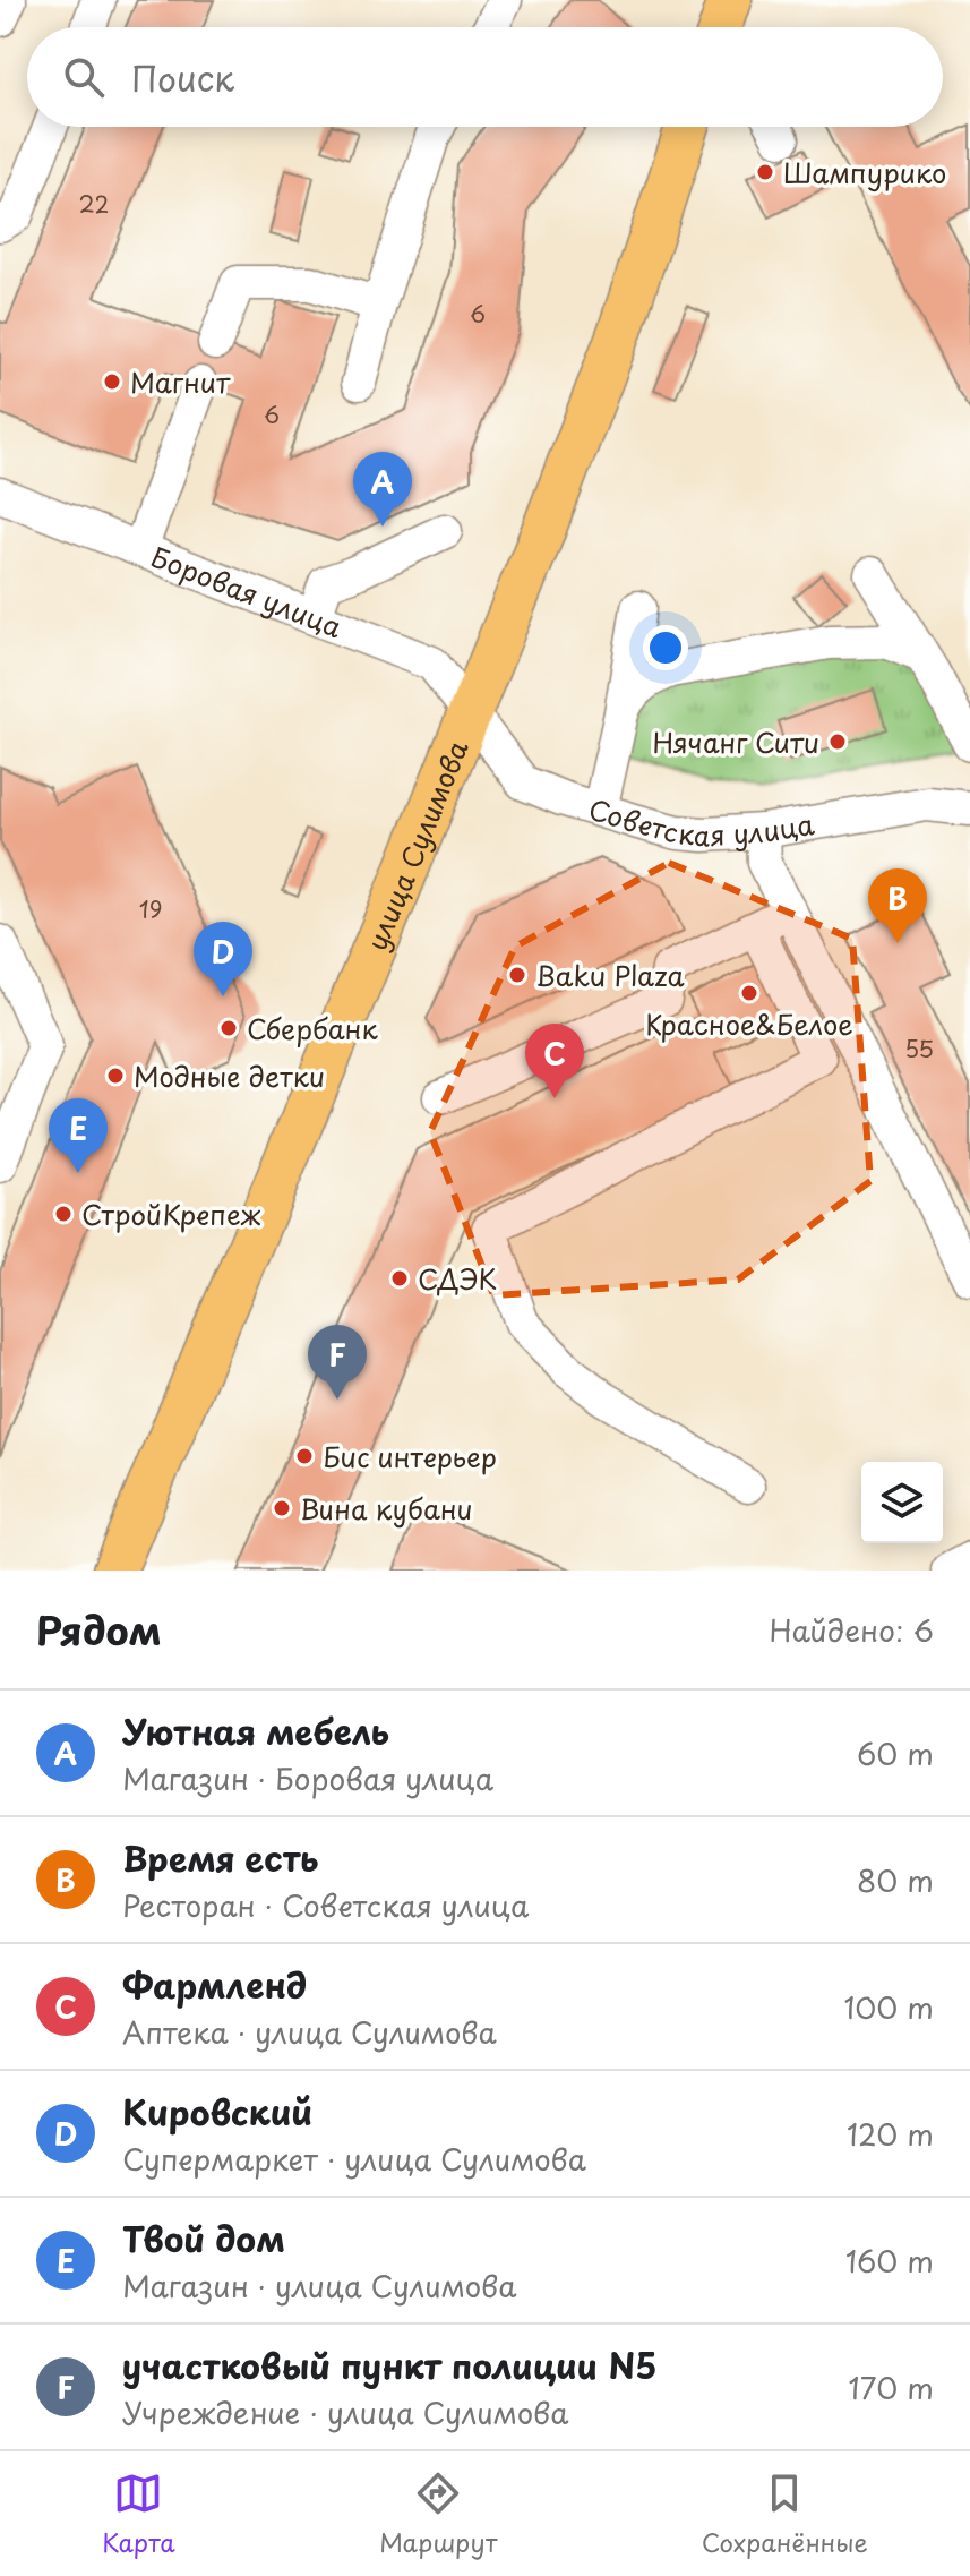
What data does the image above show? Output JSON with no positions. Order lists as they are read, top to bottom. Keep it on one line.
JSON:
{"streets":{"main road":["улица Сулимова"],"street":["Боровая улица","Советская улица"]},"crossings":[["Боровая улица","Советская улица"],["Боровая улица","улица Сулимова"],["Советская улица","улица Сулимова"]],"places":["Шампурико","Магнит","Нячанг Сити","Baku Plaza","Красное&Белое","Сбербанк","Модные детки","СтройКрепеж","СДЭК","Бис интерьер","Вина кубани"],"house_numbers":["22","6","6","19","55"],"page":{"search":"Поиск","pins":["A","B","D","C","E","F"],"heading":["Рядом","Найдено: 6"],"list":[{"mark":"A","name":"Уютная мебель","note":"Магазин · Боровая улица","value":"60 m"},{"mark":"B","name":"Время есть","note":"Ресторан · Советская улица","value":"80 m"},{"mark":"C","name":"Фармленд","note":"Аптека · улица Сулимова","value":"100 m"},{"mark":"D","name":"Кировский","note":"Супермаркет · улица Сулимова","value":"120 m"},{"mark":"E","name":"Твой дом","note":"Магазин · улица Сулимова","value":"160 m"},{"mark":"F","name":"участковый пункт полиции N5","note":"Учреждение · улица Сулимова","value":"170 m"}],"nav":["Карта","Маршрут","Сохранённые"]}}
